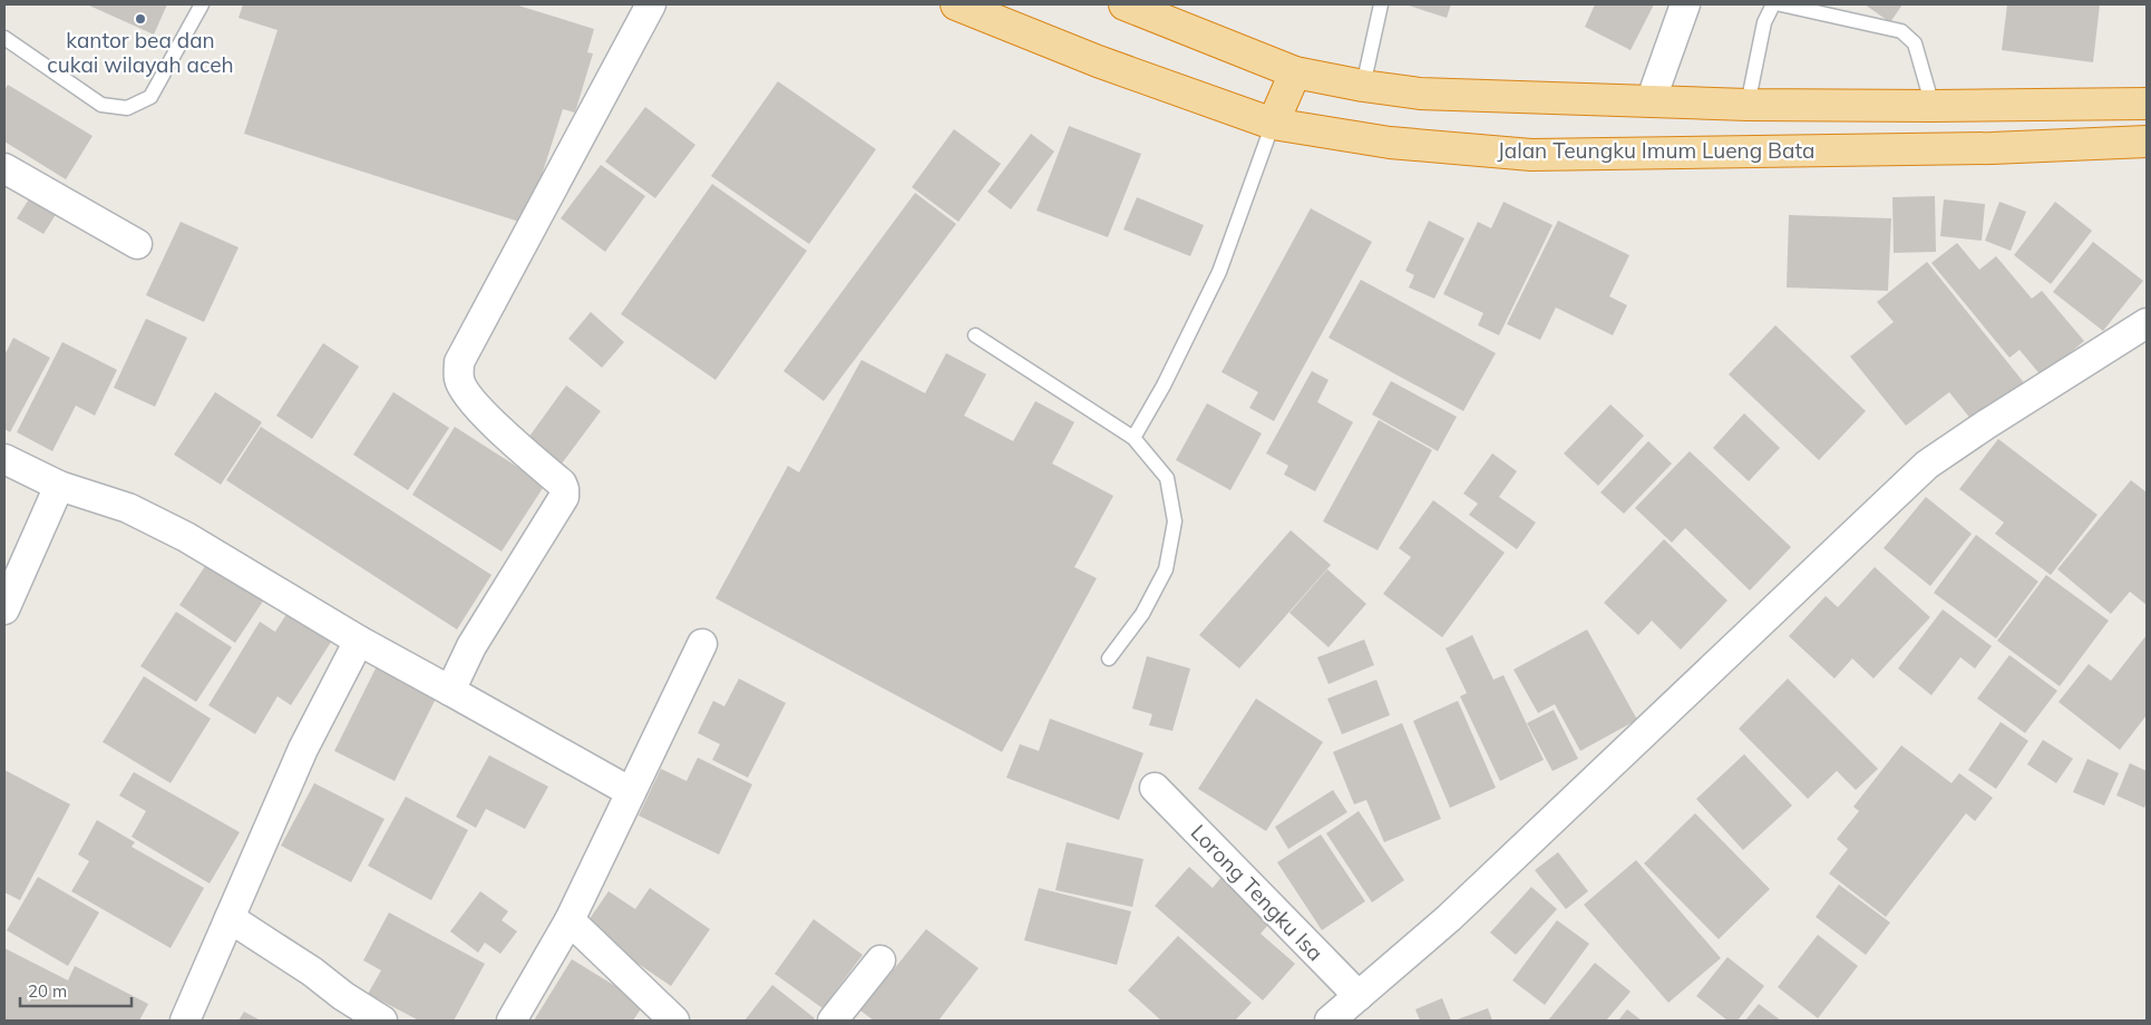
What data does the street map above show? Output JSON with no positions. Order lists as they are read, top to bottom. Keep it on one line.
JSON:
{"streets":{"highway":["Jalan Teungku Imum Lueng Bata"],"street":["Lorong Tengku Isa"]},"places":["kantor bea dan cukai wilayah aceh"],"scale_bar":"20 m"}
